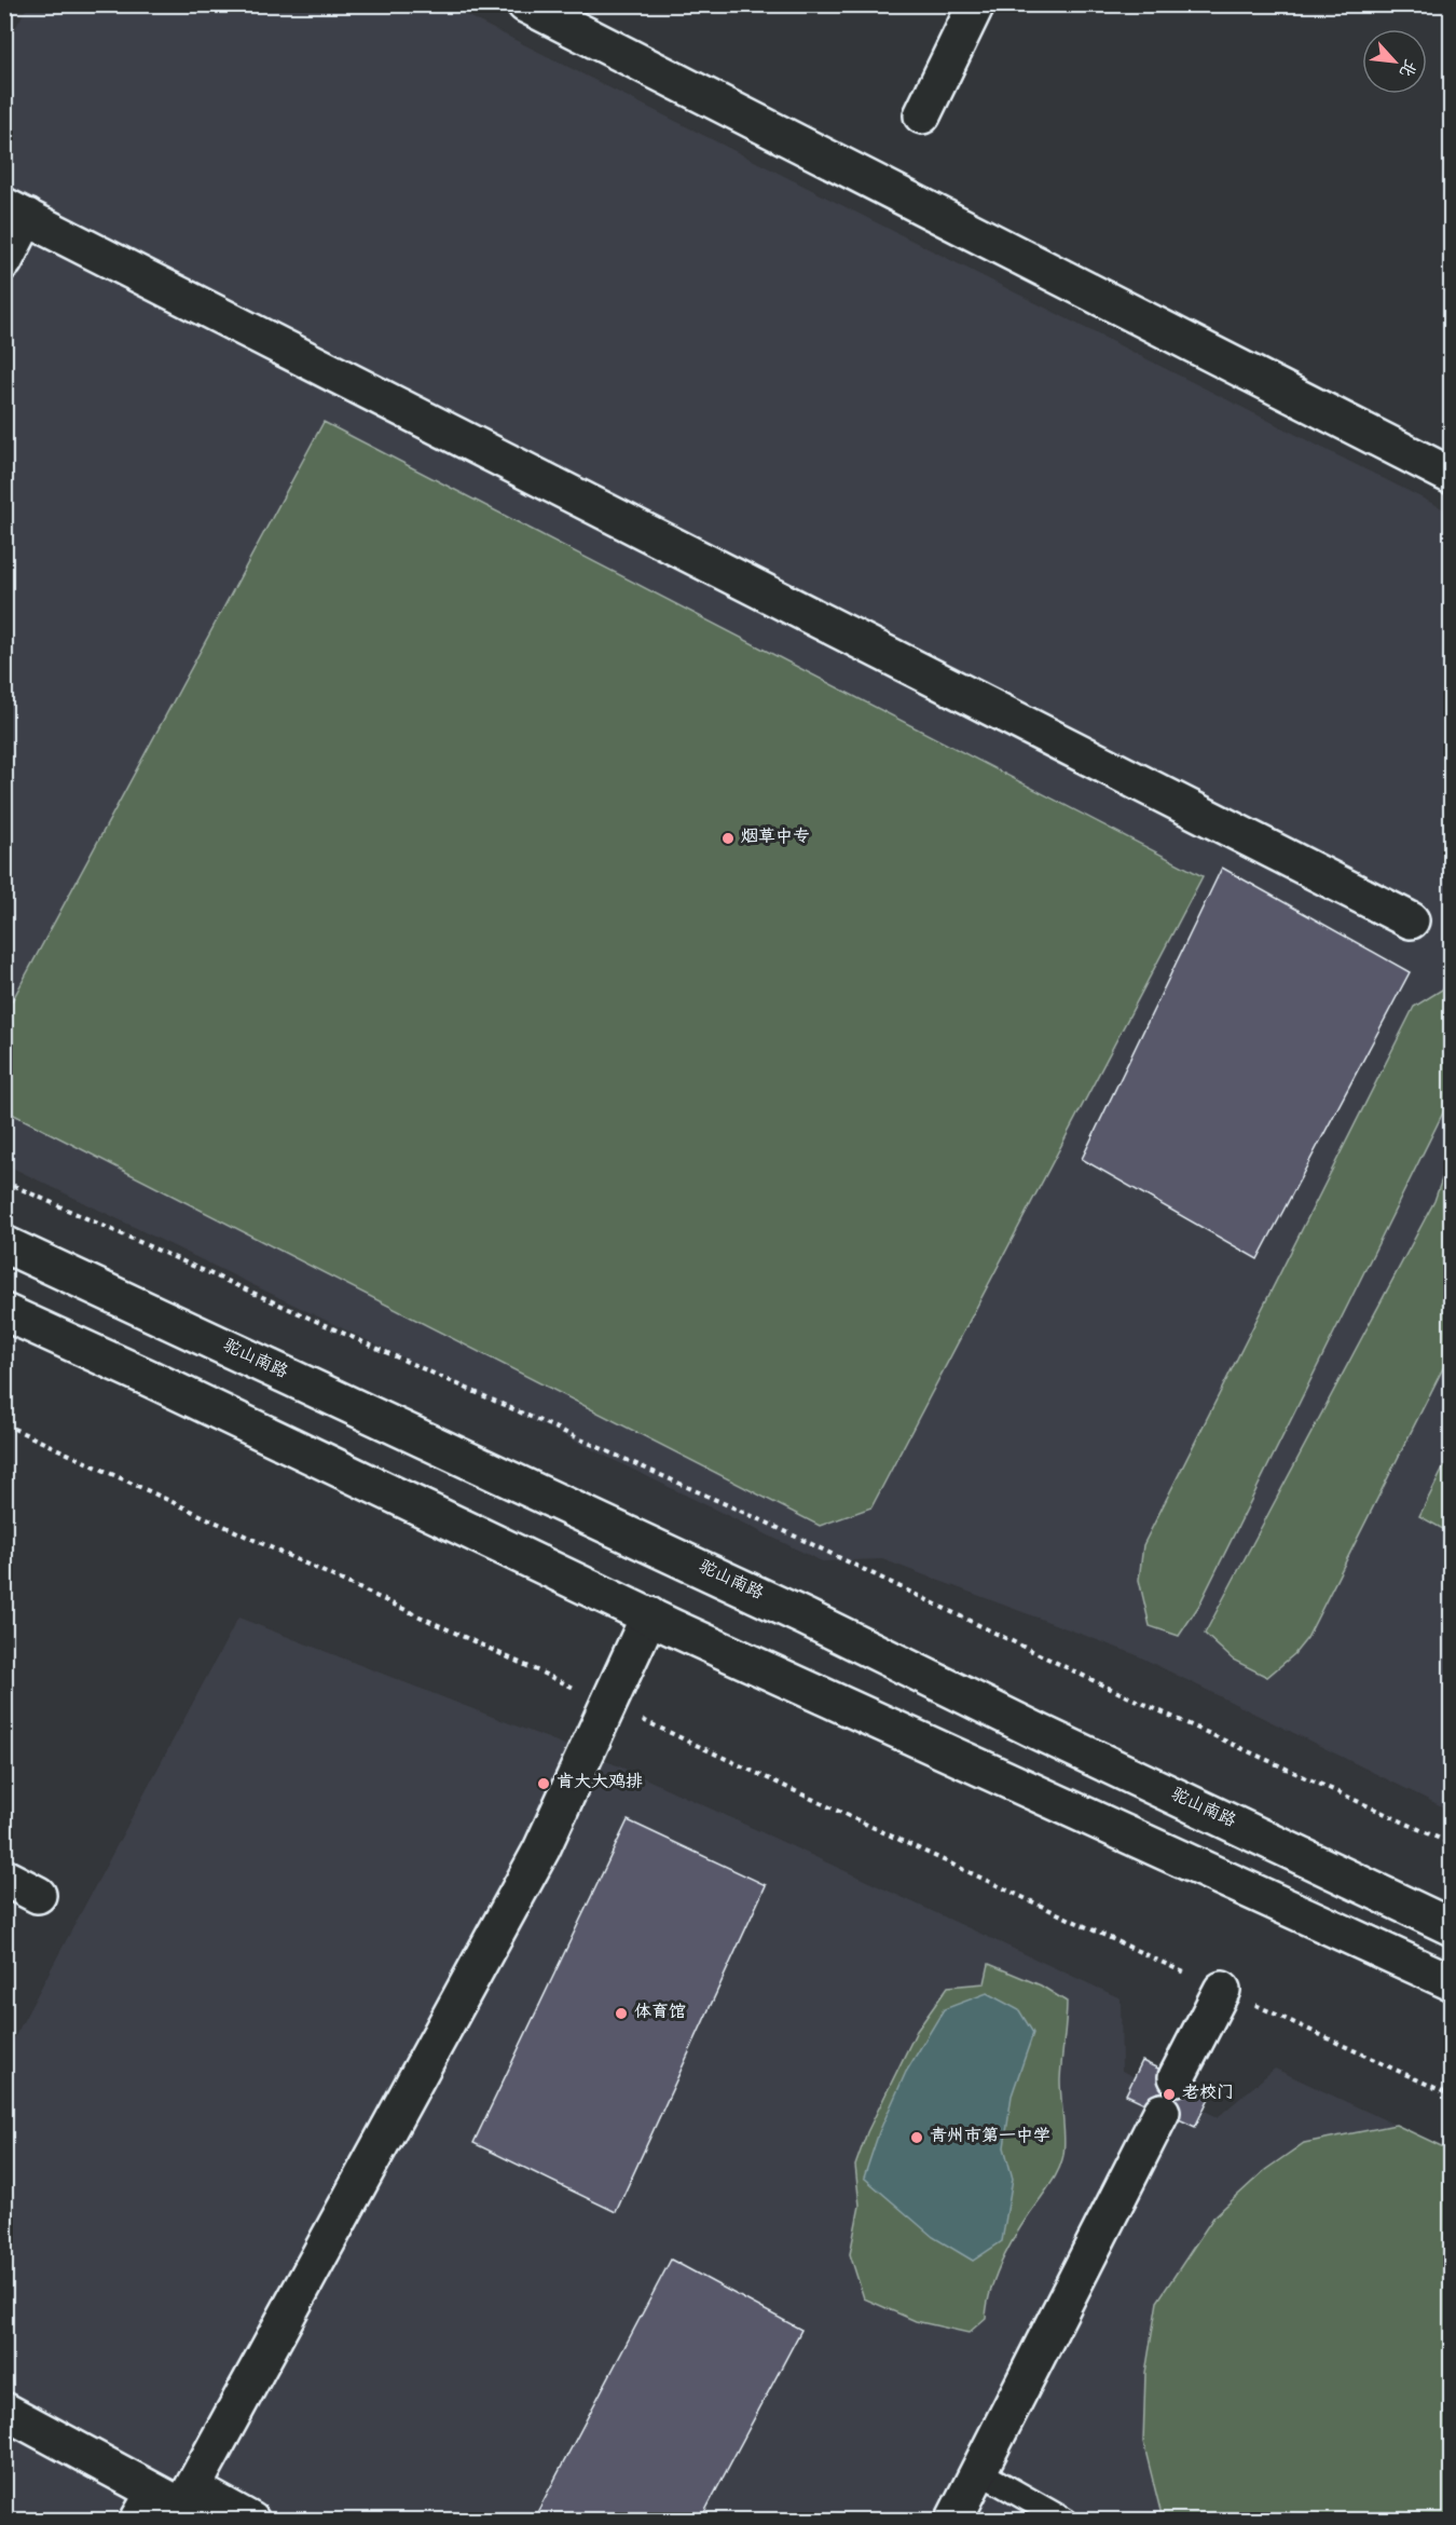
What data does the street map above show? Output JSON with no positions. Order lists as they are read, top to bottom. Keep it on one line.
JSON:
{"streets":{"street":["驼山南路"]},"places":["烟草中专","肯大大鸡排","体育馆","老校门","青州市第一中学"],"north":"bottom right"}
